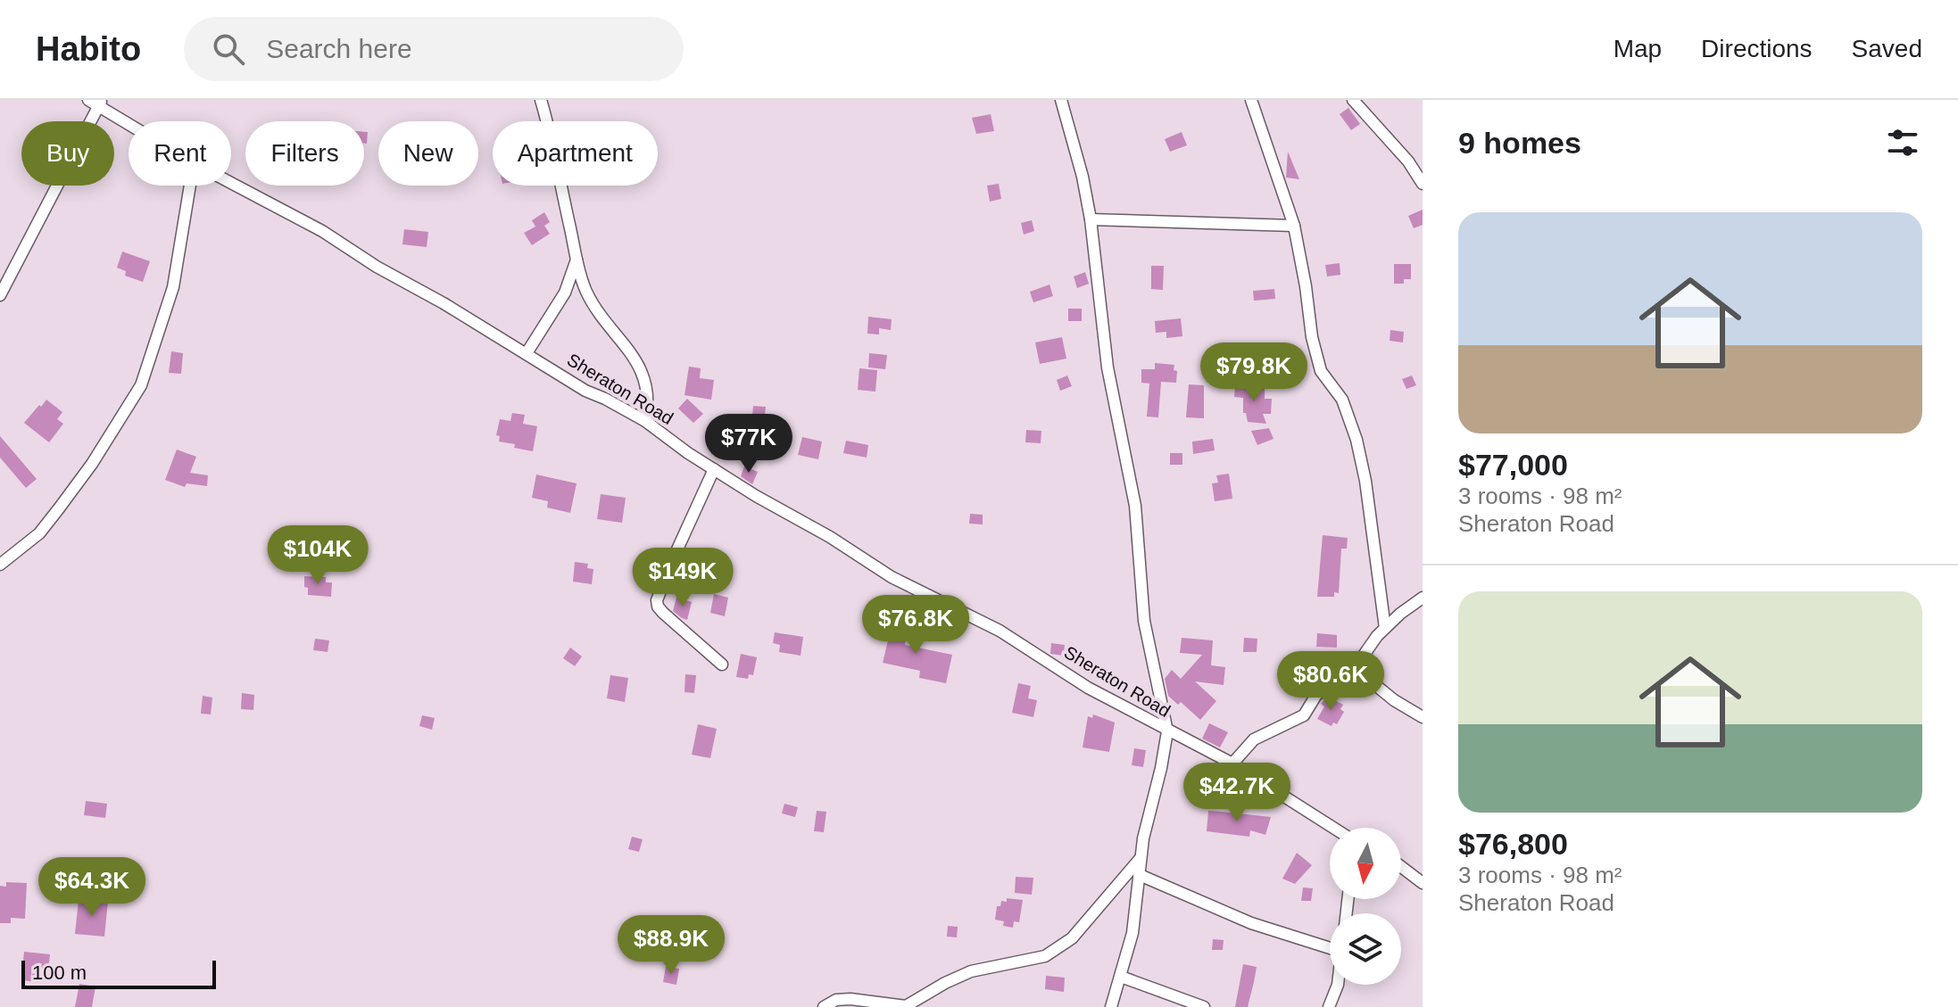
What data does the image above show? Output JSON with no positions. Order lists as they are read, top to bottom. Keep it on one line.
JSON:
{"streets":{"street":["Sheraton Road"]},"scale_bar":"100 m","north":"bottom","page":{"header":"Habito","search":"Search here","nav":["Map","Directions","Saved"],"heading":"9 homes","chip":["Buy","Rent","Filters","New","Apartment"],"list":[{"name":"$77,000","note":"3 rooms · 98 m² · Sheraton Road"},{"name":"$76,800","note":"3 rooms · 98 m² · Sheraton Road"}],"price":["$79.8K","$77K","$104K","$149K","$76.8K","$80.6K","$42.7K","$64.3K","$88.9K"],"scale":"100 m"}}
